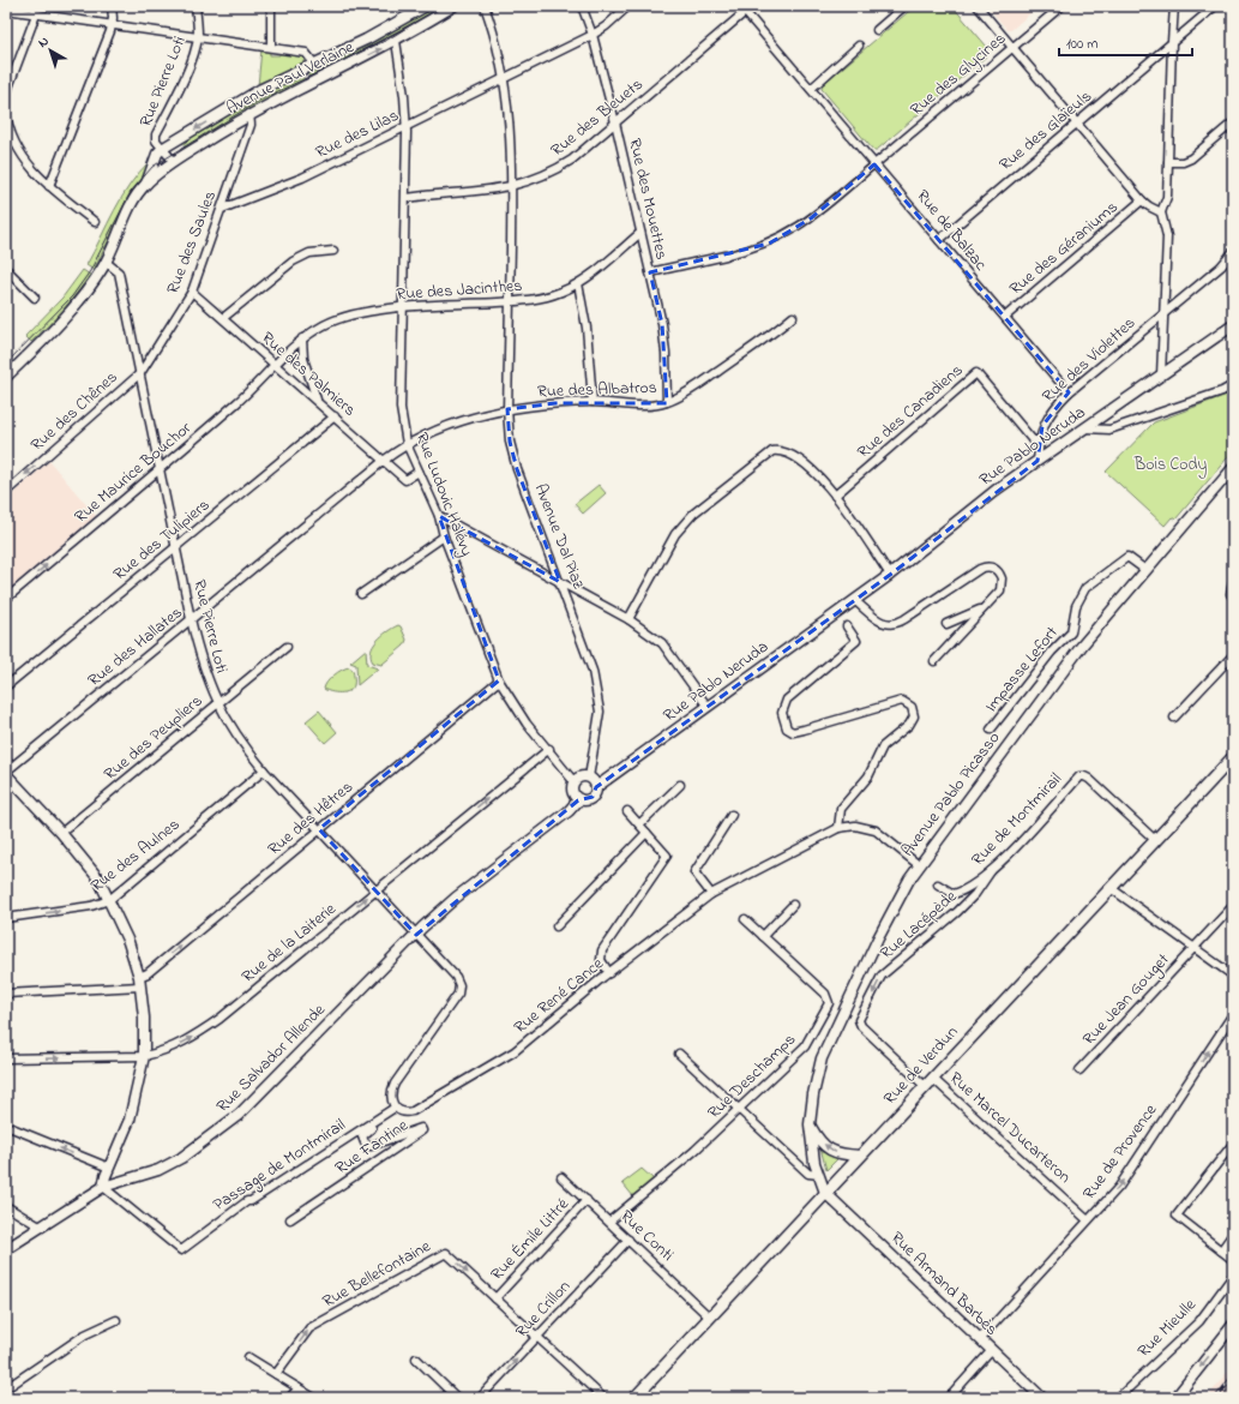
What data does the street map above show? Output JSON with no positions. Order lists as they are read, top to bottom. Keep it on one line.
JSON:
{"streets":{"main road":["Rue de Verdun"],"street":["Rue des Glycines","Avenue Paul Verlaine","Rue Pierre Loti","Rue des Bleuets","Rue des Glaïeuls","Rue des Lilas","Rue des Mouettes","Rue de Balzac","Rue des Saules","Rue des Géraniums","Rue des Jacinthes","Rue des Violettes","Rue des Palmiers","Rue des Albatros","Rue des Chênes","Rue des Canadiens","Rue Pablo Neruda","Rue Maurice Bouchor","Rue Ludovic Halévy","Avenue Dal Piaz","Rue des Tulipiers","Rue des Hallates","Impasse Lefort","Rue des Peupliers","Avenue Pablo Picasso","Rue des Hêtres","Rue de Montmirail","Rue des Aulnes","Rue Lacépède","Rue de la Laiterie","Rue René Cance","Rue Jean Gouget","Rue Salvador Allende","Rue Deschamps","Rue Marcel Ducarteron","Rue Fantine","Rue de Provence","Passage de Montmirail","Rue Conti","Rue Émile Littré","Rue Bellefontaine","Rue Armand Barbès","Rue Crillon","Rue Mieulle"]},"crossings":[["Rue des Glycines","Rue de Balzac"],["Avenue Paul Verlaine","Rue Pierre Loti"],["Avenue Paul Verlaine","Rue des Saules"],["Avenue Paul Verlaine","Rue Ludovic Halévy"],["Rue Pierre Loti","Rue des Saules"],["Rue Pierre Loti","Rue des Chênes"],["Rue Pierre Loti","Rue Maurice Bouchor"],["Rue Pierre Loti","Rue des Tulipiers"],["Rue Pierre Loti","Rue des Hallates"],["Rue Pierre Loti","Rue des Peupliers"],["Rue Pierre Loti","Rue des Hêtres"],["Rue Pierre Loti","Rue des Aulnes"],["Rue Pierre Loti","Rue de la Laiterie"],["Rue Pierre Loti","Rue Salvador Allende"],["Rue des Bleuets","Rue des Mouettes"],["Rue des Bleuets","Rue de Balzac"],["Rue des Bleuets","Rue Ludovic Halévy"],["Rue des Bleuets","Avenue Dal Piaz"],["Rue des Glaïeuls","Rue de Balzac"],["Rue des Lilas","Rue des Mouettes"],["Rue des Lilas","Rue des Saules"],["Rue des Lilas","Rue Ludovic Halévy"],["Rue des Lilas","Avenue Dal Piaz"],["Rue des Mouettes","Rue des Jacinthes"],["Rue des Mouettes","Rue des Albatros"],["Rue de Balzac","Rue des Géraniums"],["Rue de Balzac","Rue des Violettes"],["Rue des Saules","Rue des Palmiers"],["Rue des Saules","Rue des Chênes"],["Rue des Jacinthes","Rue des Palmiers"],["Rue des Jacinthes","Rue Maurice Bouchor"],["Rue des Jacinthes","Rue Ludovic Halévy"],["Rue des Jacinthes","Avenue Dal Piaz"],["Rue des Violettes","Rue des Canadiens"],["Rue des Violettes","Rue Pablo Neruda"],["Rue des Palmiers","Rue Maurice Bouchor"],["Rue des Palmiers","Rue Ludovic Halévy"],["Rue des Palmiers","Rue des Tulipiers"],["Rue des Palmiers","Rue des Hallates"],["Rue des Albatros","Rue Ludovic Halévy"],["Rue des Albatros","Avenue Dal Piaz"],["Rue des Albatros","Rue des Hallates"],["Rue Pablo Neruda","Rue Ludovic Halévy"],["Rue Pablo Neruda","Avenue Dal Piaz"],["Rue Ludovic Halévy","Avenue Dal Piaz"],["Rue Ludovic Halévy","Rue des Hêtres"],["Rue Ludovic Halévy","Rue de la Laiterie"],["Impasse Lefort","Avenue Pablo Picasso"],["Avenue Pablo Picasso","Rue René Cance"],["Avenue Pablo Picasso","Rue de Verdun"],["Avenue Pablo Picasso","Rue Armand Barbès"],["Rue de Montmirail","Rue Lacépède"],["Rue de Montmirail","Rue de Verdun"],["Rue Lacépède","Rue de Verdun"],["Rue Lacépède","Rue Marcel Ducarteron"],["Rue René Cance","Rue Fantine"],["Rue René Cance","Passage de Montmirail"],["Rue Salvador Allende","Passage de Montmirail"],["Rue de Verdun","Rue Marcel Ducarteron"],["Rue de Verdun","Rue Conti"],["Rue de Verdun","Rue Armand Barbès"],["Rue Deschamps","Rue Conti"],["Rue Marcel Ducarteron","Rue de Provence"],["Rue Fantine","Passage de Montmirail"],["Rue de Provence","Rue Armand Barbès"],["Rue Conti","Rue Émile Littré"],["Rue Conti","Rue Crillon"],["Rue Émile Littré","Rue Bellefontaine"],["Rue Bellefontaine","Rue Crillon"]],"one_way":["Rue des Chênes","Rue Maurice Bouchor","Rue des Hêtres","Rue de Provence","Rue Bellefontaine","Rue Crillon"],"parks":["Bois Cody"],"scale_bar":"100 m","north":"top left"}
